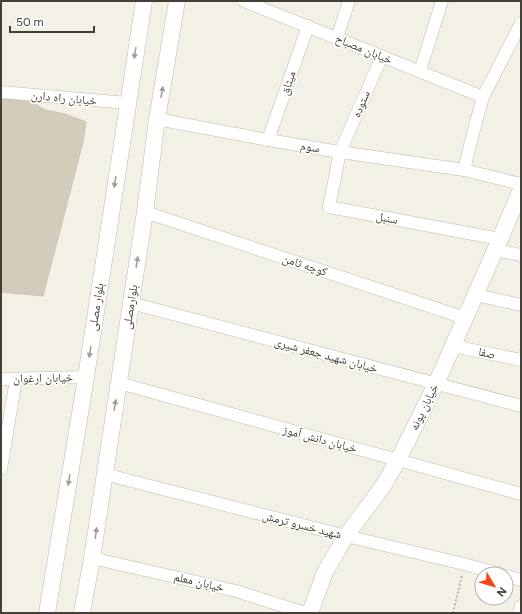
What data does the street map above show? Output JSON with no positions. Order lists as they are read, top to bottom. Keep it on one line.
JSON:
{"streets":{"street":["خیابان مصباح","میثاق","خیابان راه دارن","ستوده","سوم","سنبل","کوچه ثامن","بلوار مصلی","بلوارمصلی","صفا","خیابان شهید جعفر شیری","خیابان ارغوان","خیابان پونه","خیابان دانش آموز","شهید خسرو ترمش","خیابان معلم"]},"crossings":[["خیابان مصباح","میثاق"],["خیابان مصباح","ستوده"],["میثاق","سوم"],["خیابان راه دارن","بلوار مصلی"],["ستوده","سوم"],["ستوده","سنبل"],["سوم","سنبل"],["سوم","بلوارمصلی"],["سنبل","خیابان پونه"],["کوچه ثامن","بلوارمصلی"],["کوچه ثامن","خیابان پونه"],["بلوار مصلی","خیابان ارغوان"],["بلوارمصلی","خیابان شهید جعفر شیری"],["بلوارمصلی","خیابان دانش آموز"],["بلوارمصلی","شهید خسرو ترمش"],["بلوارمصلی","خیابان معلم"],["صفا","خیابان پونه"],["خیابان شهید جعفر شیری","خیابان پونه"],["خیابان پونه","خیابان دانش آموز"],["خیابان پونه","شهید خسرو ترمش"]],"one_way":["بلوار مصلی","بلوارمصلی"],"scale_bar":"50 m","north":"bottom right"}
